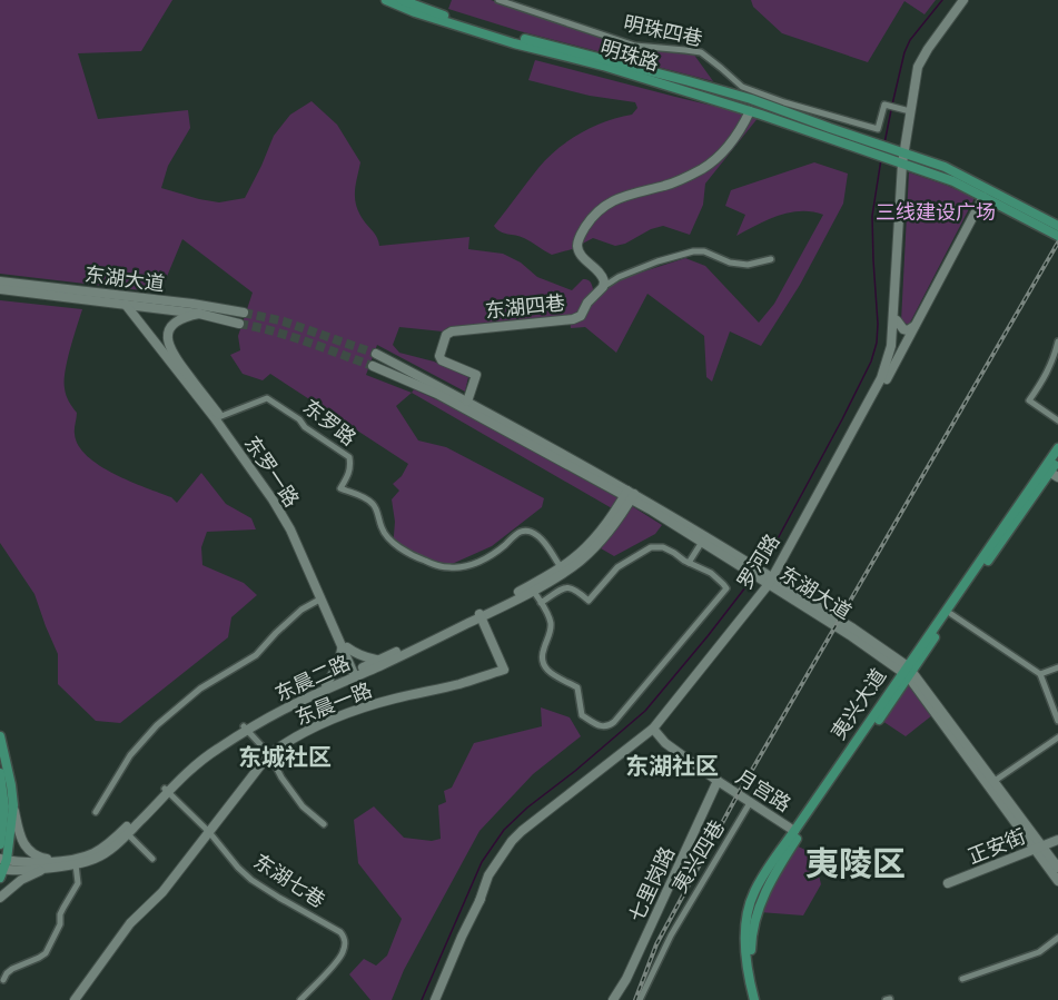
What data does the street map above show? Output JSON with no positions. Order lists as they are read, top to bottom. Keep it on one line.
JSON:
{"streets":{"main road":["明珠路","东湖大道","东湖四巷","东罗一路","罗河路","东晨二路","东晨一路","夷兴大道","月宫路","正安街","七里岗路"],"street":["明珠四巷","东罗路","夷兴四巷","东湖七巷"]},"crossings":[["明珠四巷","罗河路"],["东湖大道","东湖四巷"],["东湖大道","东罗一路"],["东湖大道","罗河路"],["东湖大道","东晨二路"],["东湖大道","夷兴大道"],["东湖大道","正安街"],["东罗路","东罗一路"],["东罗路","东晨二路"],["东罗一路","东晨二路"],["罗河路","月宫路"],["东晨二路","东晨一路"],["东晨二路","东湖七巷"],["东晨一路","东湖七巷"],["夷兴大道","月宫路"],["月宫路","夷兴四巷"],["月宫路","七里岗路"]],"districts":["东城社区","东湖社区","夷陵区"],"parks":["三线建设广场"]}
